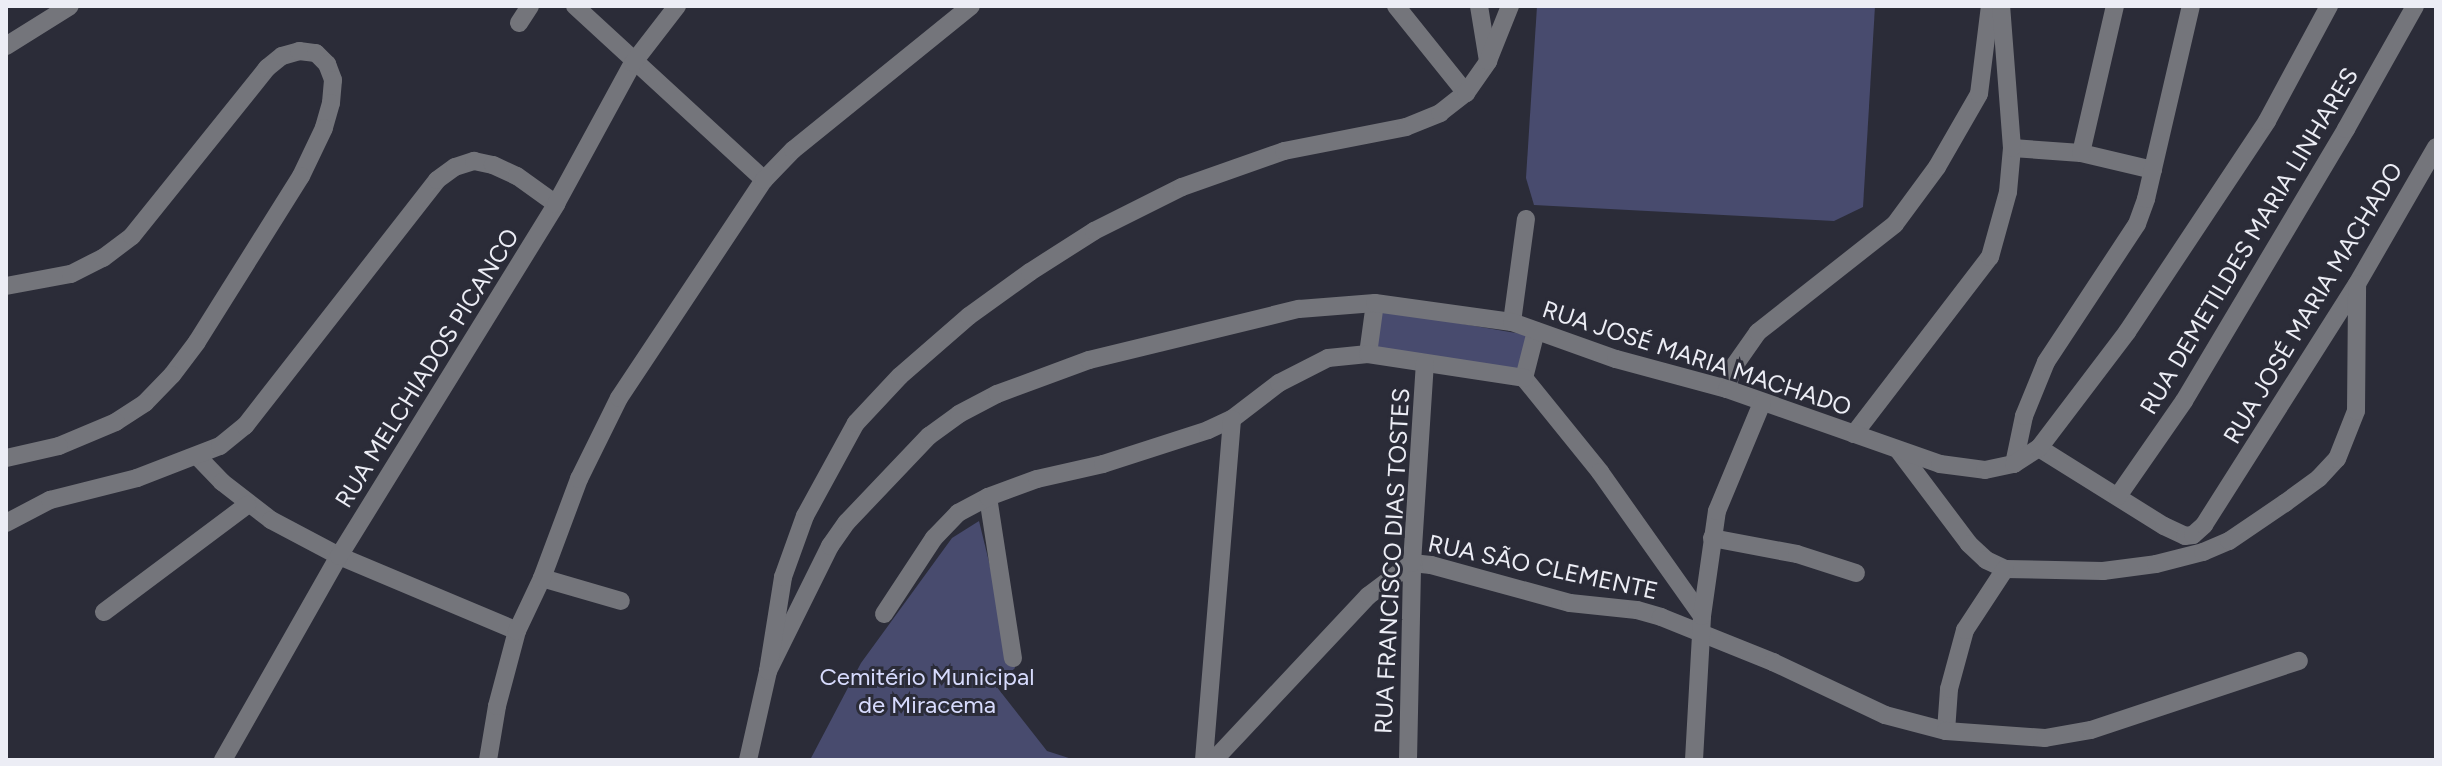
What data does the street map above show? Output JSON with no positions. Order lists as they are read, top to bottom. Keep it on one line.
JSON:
{"streets":{"street":["RUA DEMETILDES MARIA LINHARES","RUA JOSÉ MARIA MACHADO","RUA MELCHIADOS PICANCO","RUA FRANCISCO DIAS TOSTES","RUA SÃO CLEMENTE"]},"crossings":[["RUA DEMETILDES MARIA LINHARES","RUA JOSÉ MARIA MACHADO"],["RUA FRANCISCO DIAS TOSTES","RUA SÃO CLEMENTE"]],"parks":["Cemitério Municipal de Miracema"]}
